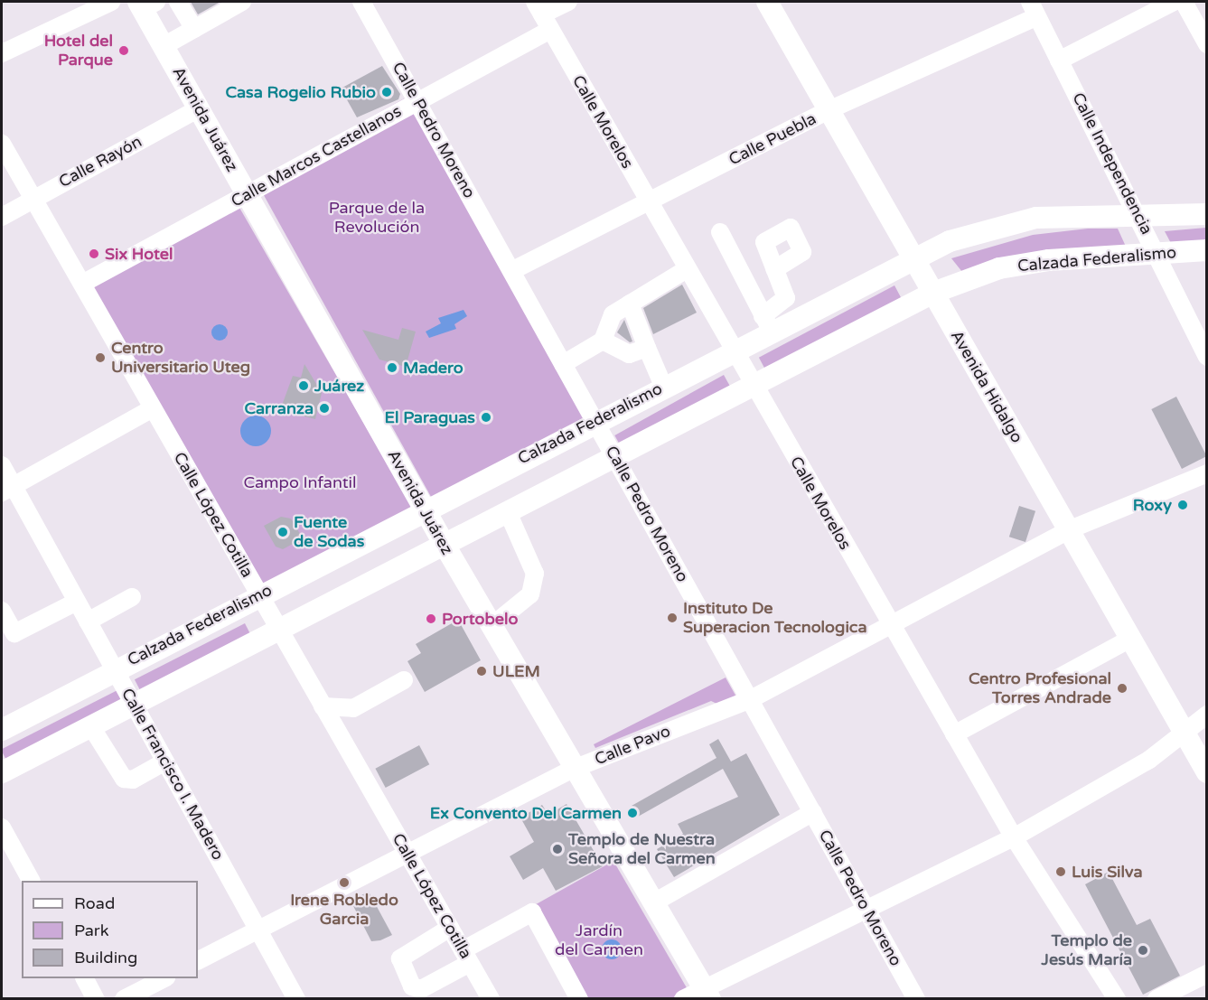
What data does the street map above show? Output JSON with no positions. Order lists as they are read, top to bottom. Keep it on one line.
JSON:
{"streets":{"main road":["Avenida Juárez","Calzada Federalismo","Avenida Hidalgo"],"street":["Calle Morelos","Calle Pedro Moreno","Calle Puebla","Calle Marcos Castellanos","Calle Rayón","Calle Independencia","Calle López Cotilla","Calle Pavo","Calle Francisco I. Madero"]},"crossings":[["Avenida Juárez","Calle Marcos Castellanos"],["Avenida Juárez","Calle Rayón"],["Avenida Juárez","Calzada Federalismo"],["Avenida Juárez","Calle Pavo"],["Calle Morelos","Calle Puebla"],["Calle Morelos","Calle Marcos Castellanos"],["Calle Morelos","Calzada Federalismo"],["Calle Morelos","Calle Pavo"],["Calle Pedro Moreno","Calle Puebla"],["Calle Pedro Moreno","Calle Marcos Castellanos"],["Calle Pedro Moreno","Calzada Federalismo"],["Calle Pedro Moreno","Calle Pavo"],["Calle Puebla","Calle Independencia"],["Calle Puebla","Avenida Hidalgo"],["Calle Marcos Castellanos","Calle López Cotilla"],["Calle Rayón","Calle López Cotilla"],["Calle Independencia","Calzada Federalismo"],["Calzada Federalismo","Avenida Hidalgo"],["Calzada Federalismo","Calle López Cotilla"],["Calzada Federalismo","Calle Francisco I. Madero"],["Avenida Hidalgo","Calle Pavo"],["Calle López Cotilla","Calle Pavo"],["Calle Pavo","Calle Francisco I. Madero"]],"parks":["Parque de la Revolución","Campo Infantil","Jardín del Carmen"],"places":["Hotel del Parque","Casa Rogelio Rubio","Six Hotel","Centro Universitario Uteg","Madero","Juárez","Carranza","El Paraguas","Roxy","Fuente de Sodas","Instituto De Superacion Tecnologica","Portobelo","ULEM","Centro Profesional Torres Andrade","Ex Convento Del Carmen","Templo de Nuestra Señora del Carmen","Luis Silva","Irene Robledo Garcia","Templo de Jesús María"],"legend":["Road","Park","Building"]}
